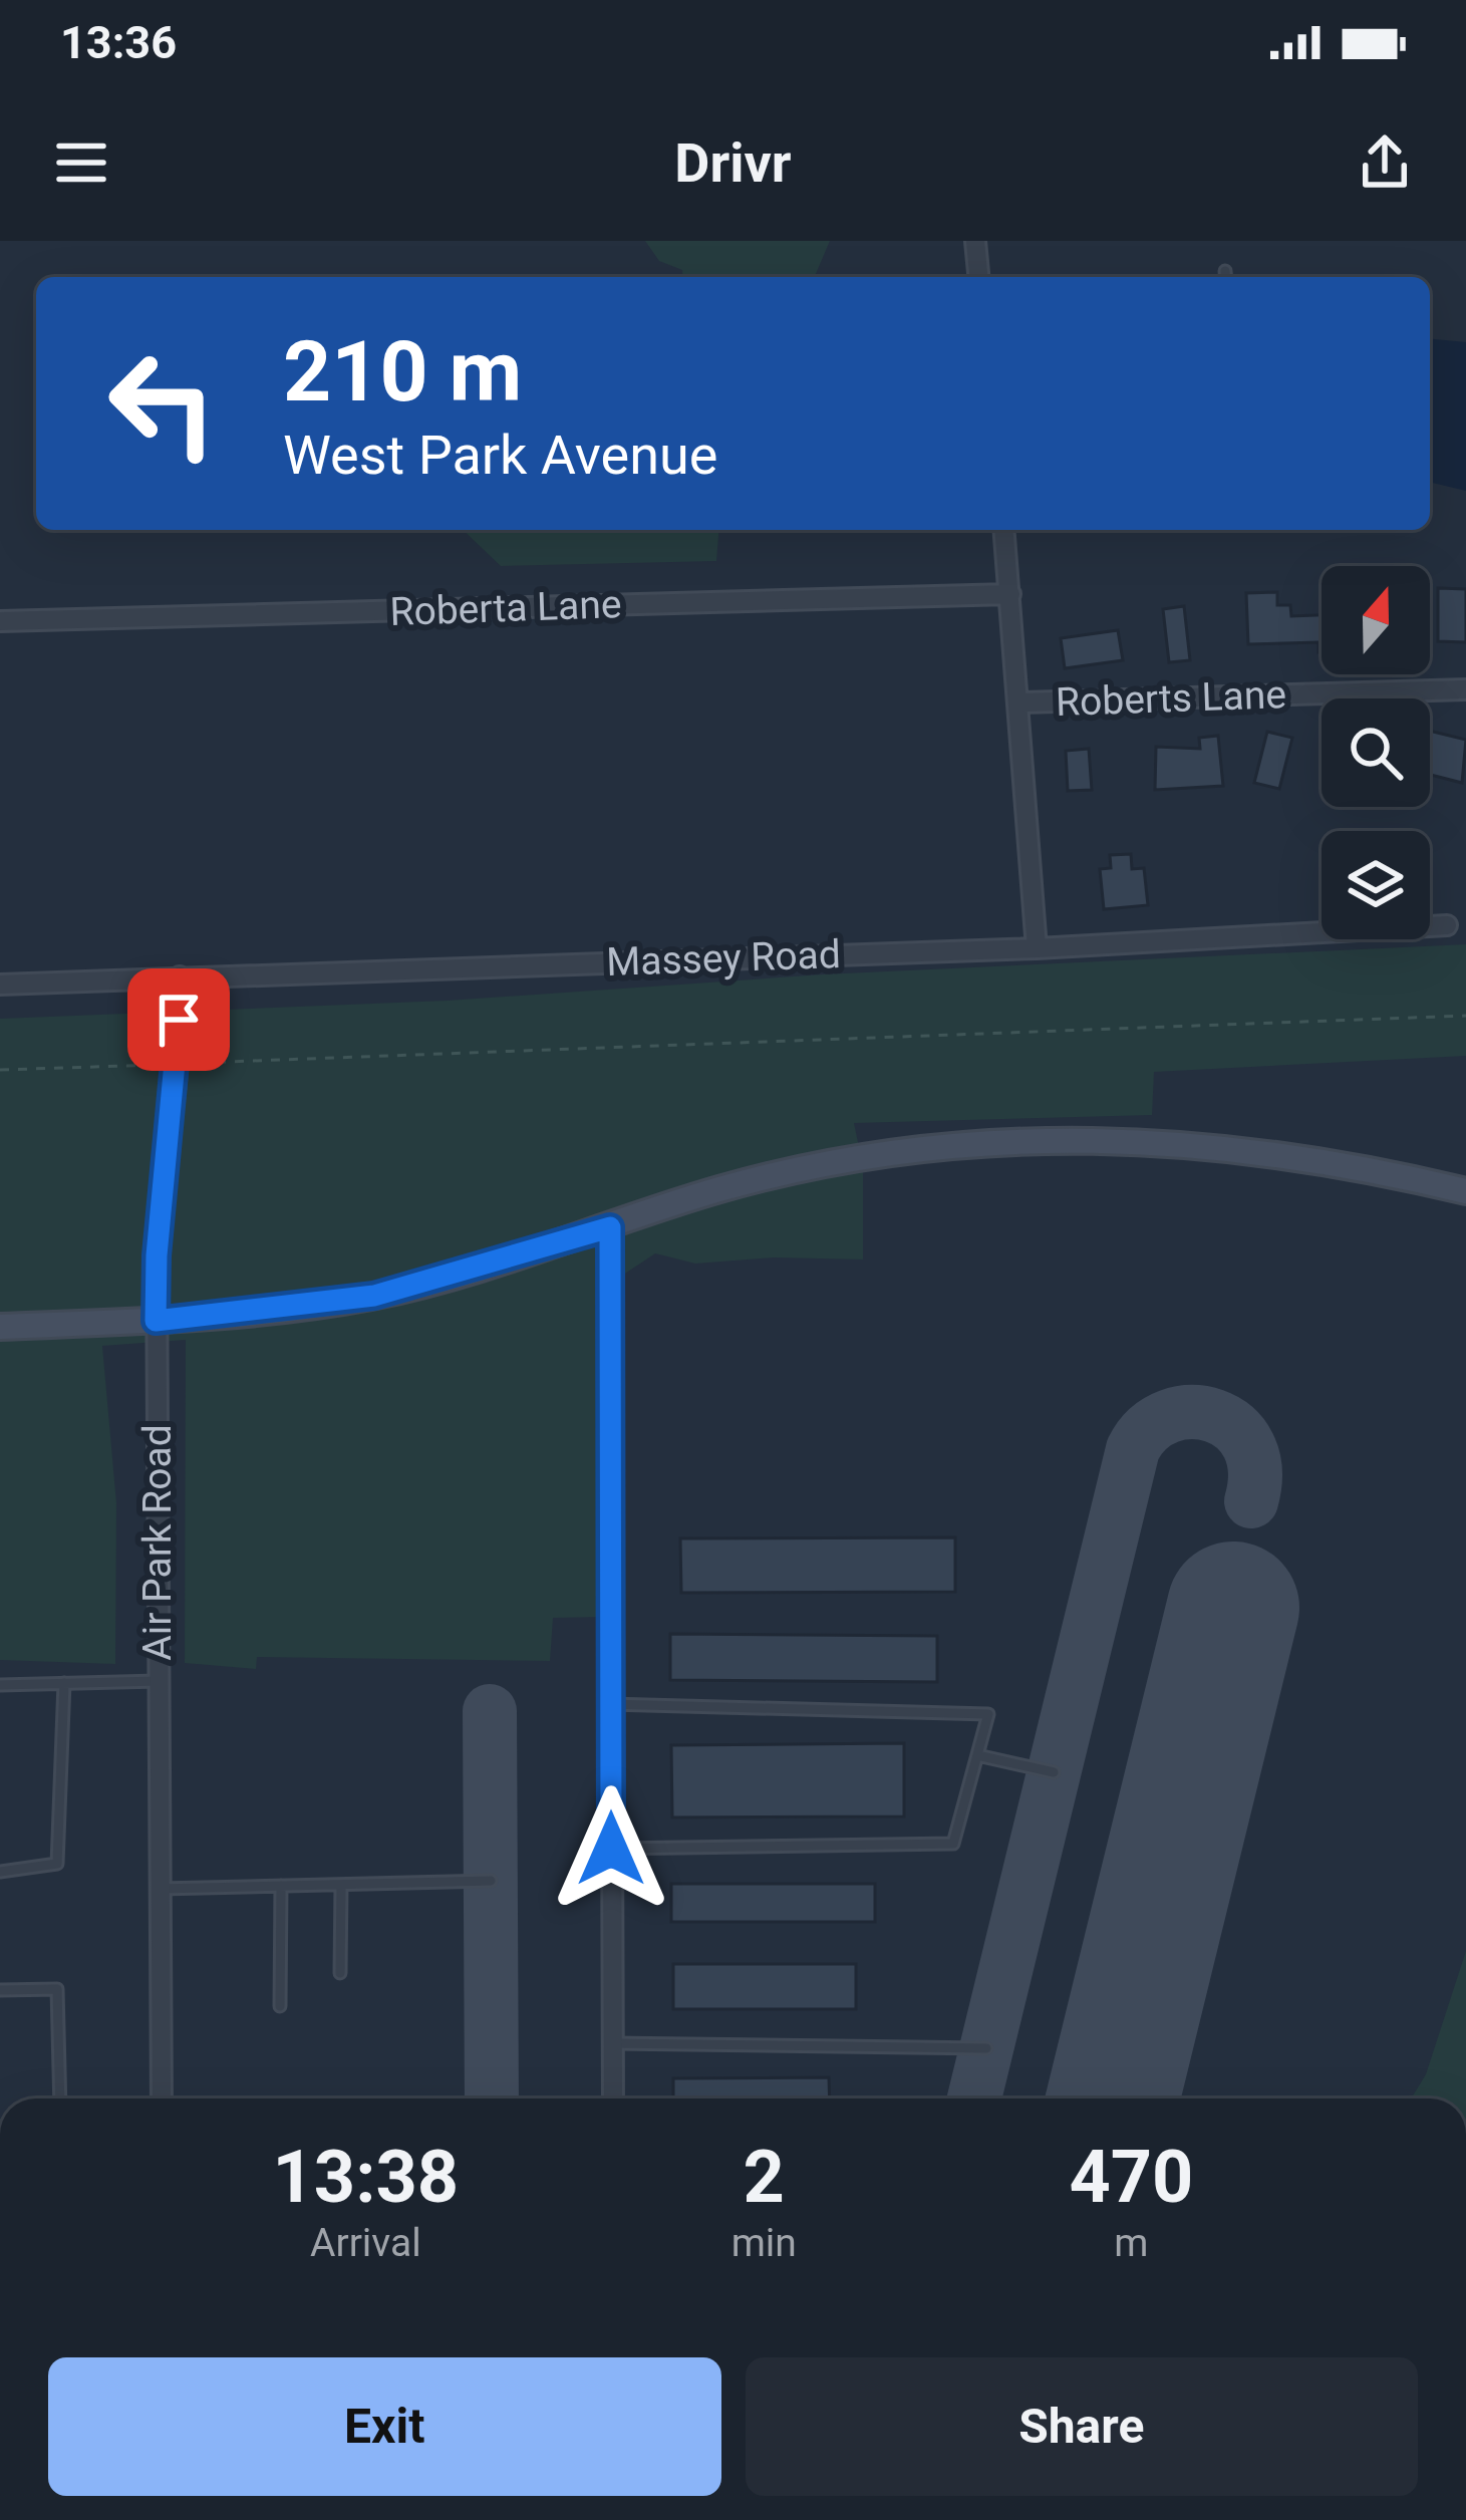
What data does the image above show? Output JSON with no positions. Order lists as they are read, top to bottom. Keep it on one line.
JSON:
{"streets":{"street":["Roberta Lane","Roberts Lane","Massey Road","Air Park Road"]},"crossings":[["Massey Road","Air Park Road"]],"north":"top","page":{"status":"13:36","header":"Drivr","turn":["210 m","West Park Avenue"],"eta":["13:38","Arrival","2","min","470","m"],"buttons":["Exit","Share"]}}
